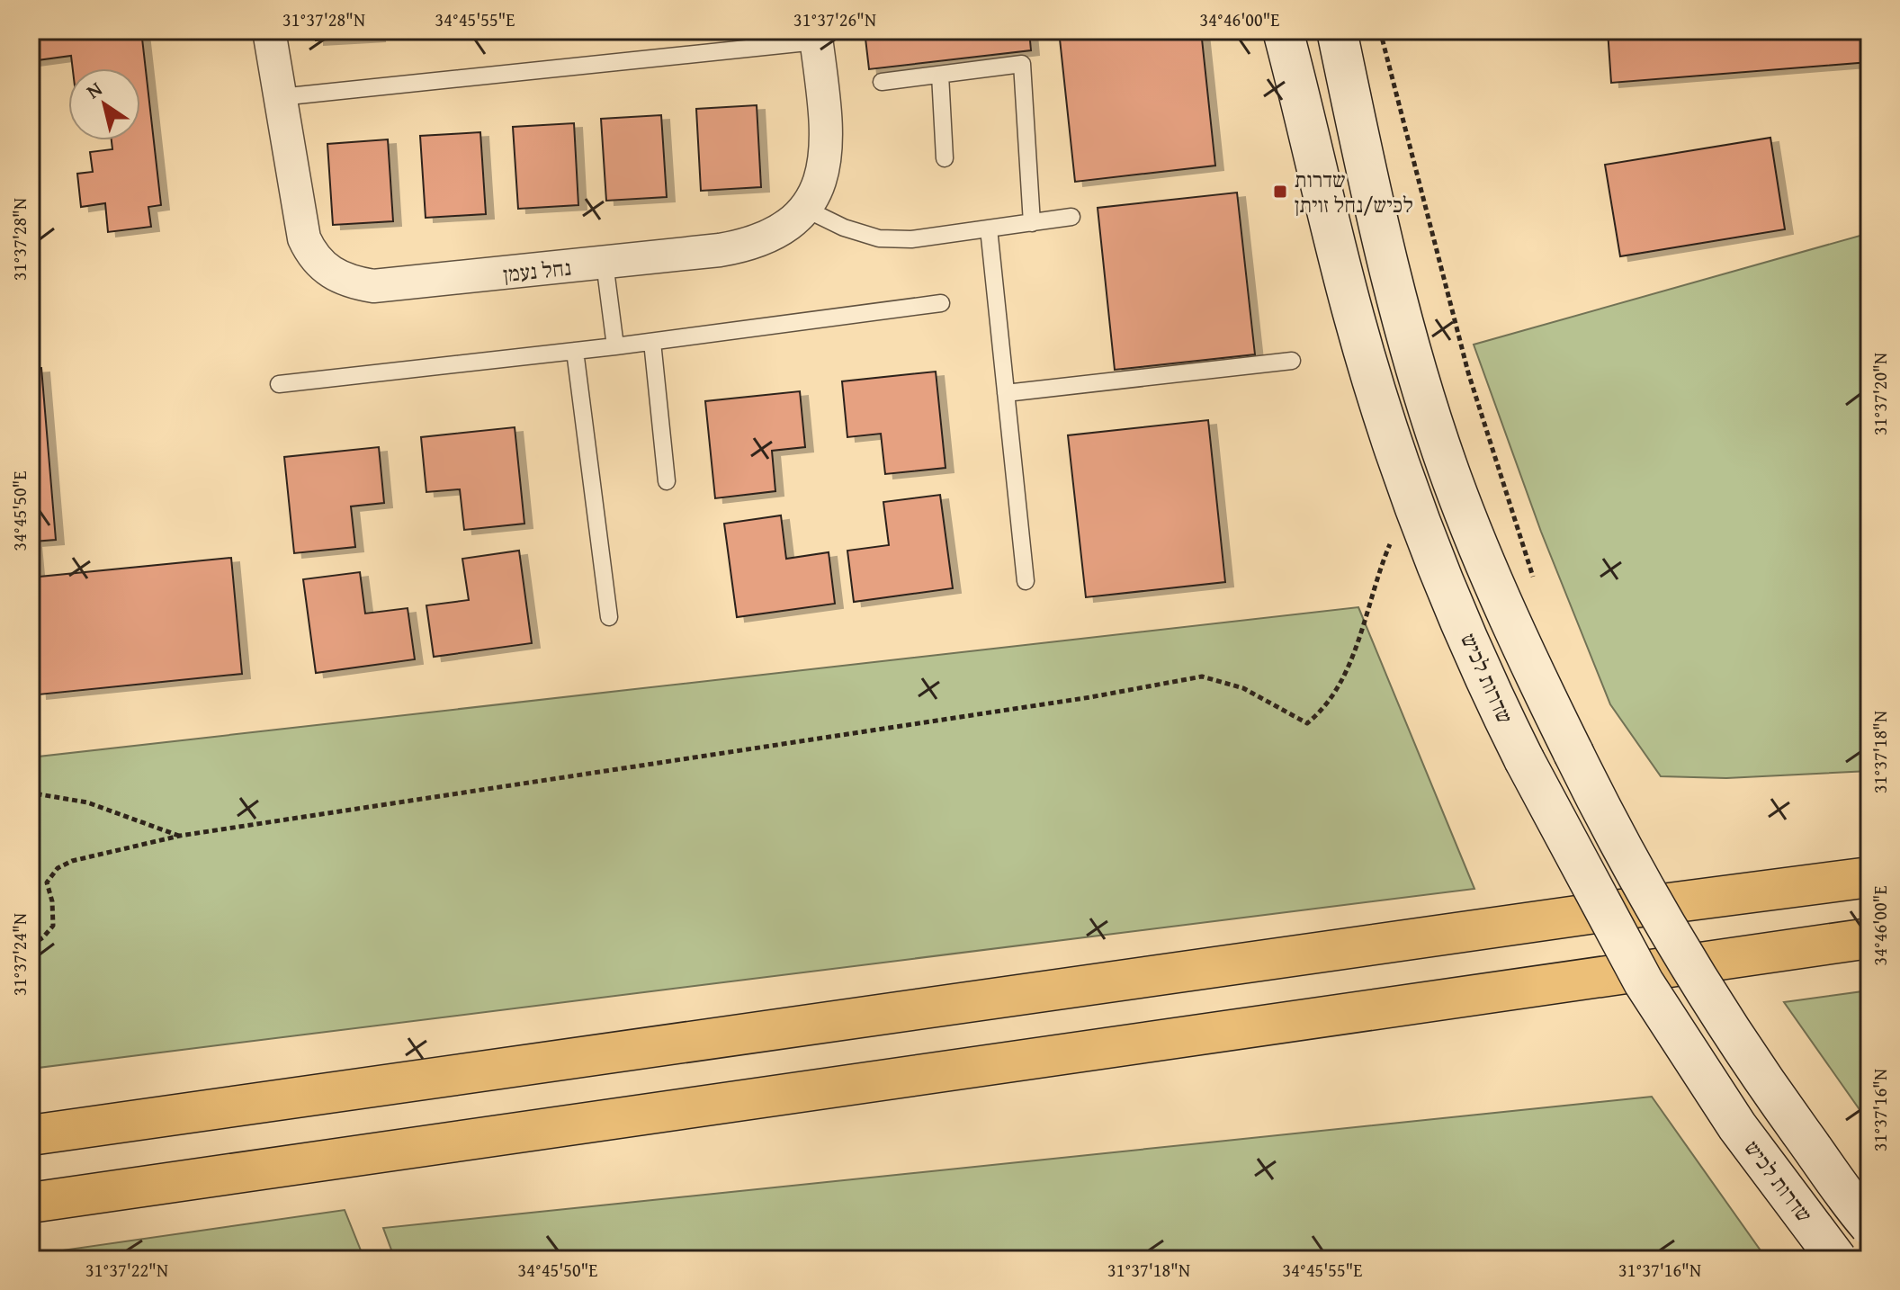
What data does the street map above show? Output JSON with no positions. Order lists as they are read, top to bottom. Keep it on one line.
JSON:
{"streets":{"street":["נחל נעמן","שדרות לכיש"]},"places":{"transit":["שדרות לכיש/נחל זויתן"]},"north":"top left","coordinates":["31°37'28\"N","34°45'55\"E","31°37'26\"N","34°46'00\"E","31°37'20\"N","34°45'50\"E","31°37'18\"N","31°37'24\"N","31°37'16\"N","31°37'22\"N"]}
